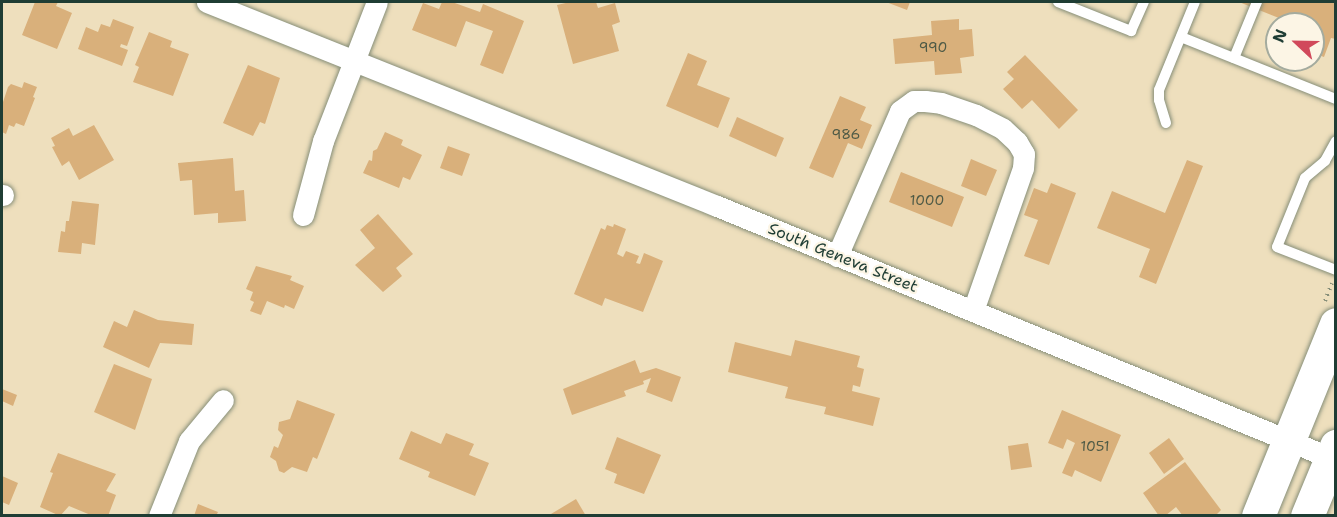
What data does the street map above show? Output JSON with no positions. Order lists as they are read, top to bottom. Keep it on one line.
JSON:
{"streets":{"street":["South Geneva Street"]},"house_numbers":["990","986","1000","1051"],"north":"left"}
